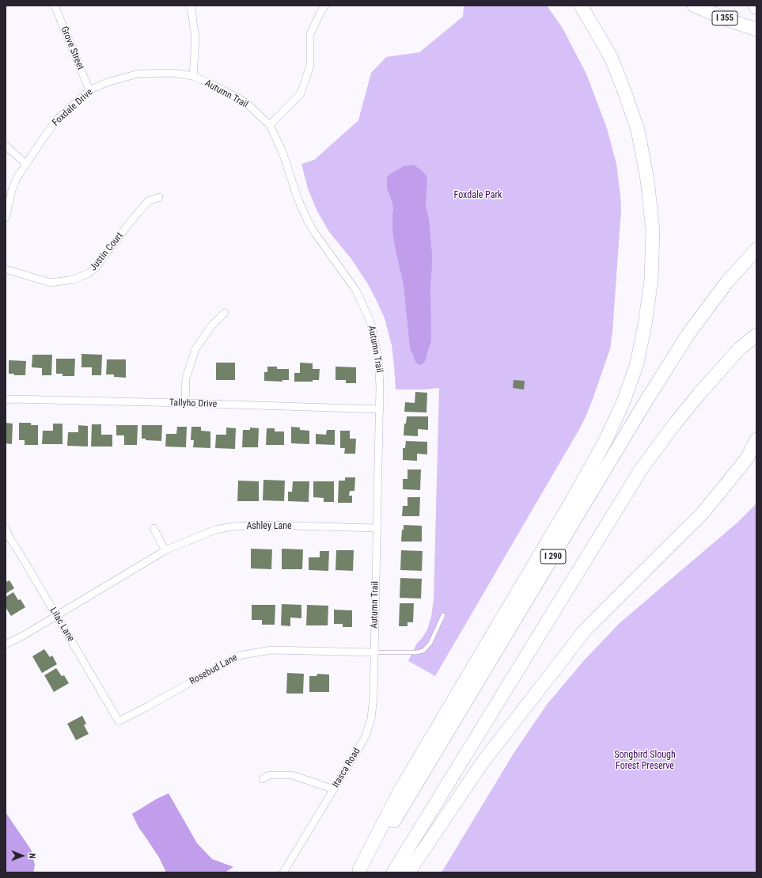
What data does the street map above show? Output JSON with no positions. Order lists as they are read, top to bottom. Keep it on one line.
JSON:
{"streets":{"highway":["I 355","I 290"],"street":["Grove Street","Autumn Trail","Foxdale Drive","Justin Court","Tallyho Drive","Ashley Lane","Lilac Lane","Rosebud Lane","Itasca Road"]},"crossings":[["Grove Street","Foxdale Drive"],["Autumn Trail","Foxdale Drive"],["Autumn Trail","Tallyho Drive"],["Autumn Trail","Ashley Lane"],["Autumn Trail","Rosebud Lane"],["Autumn Trail","Itasca Road"],["Ashley Lane","Lilac Lane"],["Lilac Lane","Rosebud Lane"],["Rosebud Lane","Itasca Road"]],"parks":["Foxdale Park","Songbird Slough Forest Preserve"],"north":"right"}
